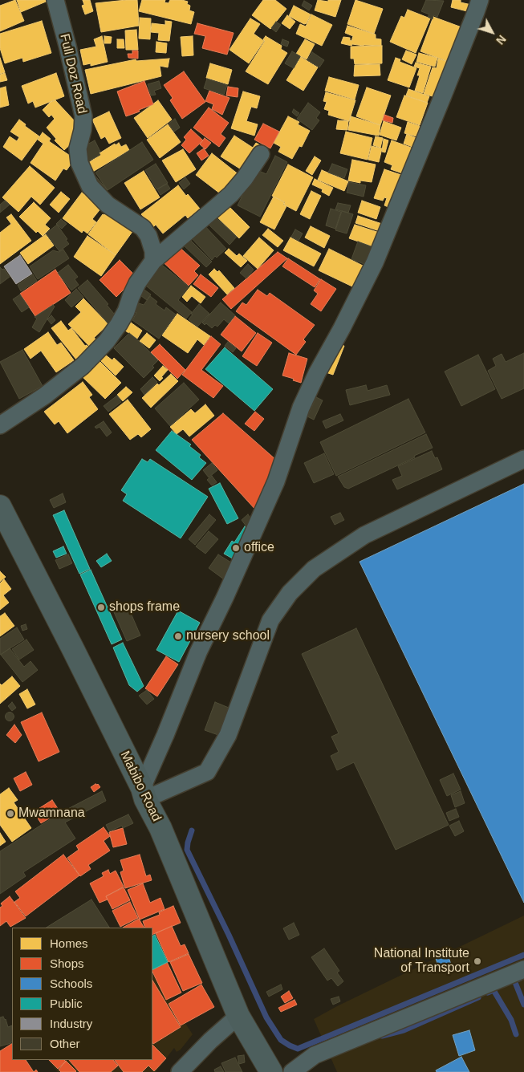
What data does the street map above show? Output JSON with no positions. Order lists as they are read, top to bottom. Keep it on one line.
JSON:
{"streets":{"main road":["Mabibo Road"],"street":["Full Doz Road"]},"places":["office","shops frame","nursery school","Mwamnana","National Institute of Transport"],"legend":["Homes","Shops","Schools","Public","Industry","Other"],"north":"bottom right"}
